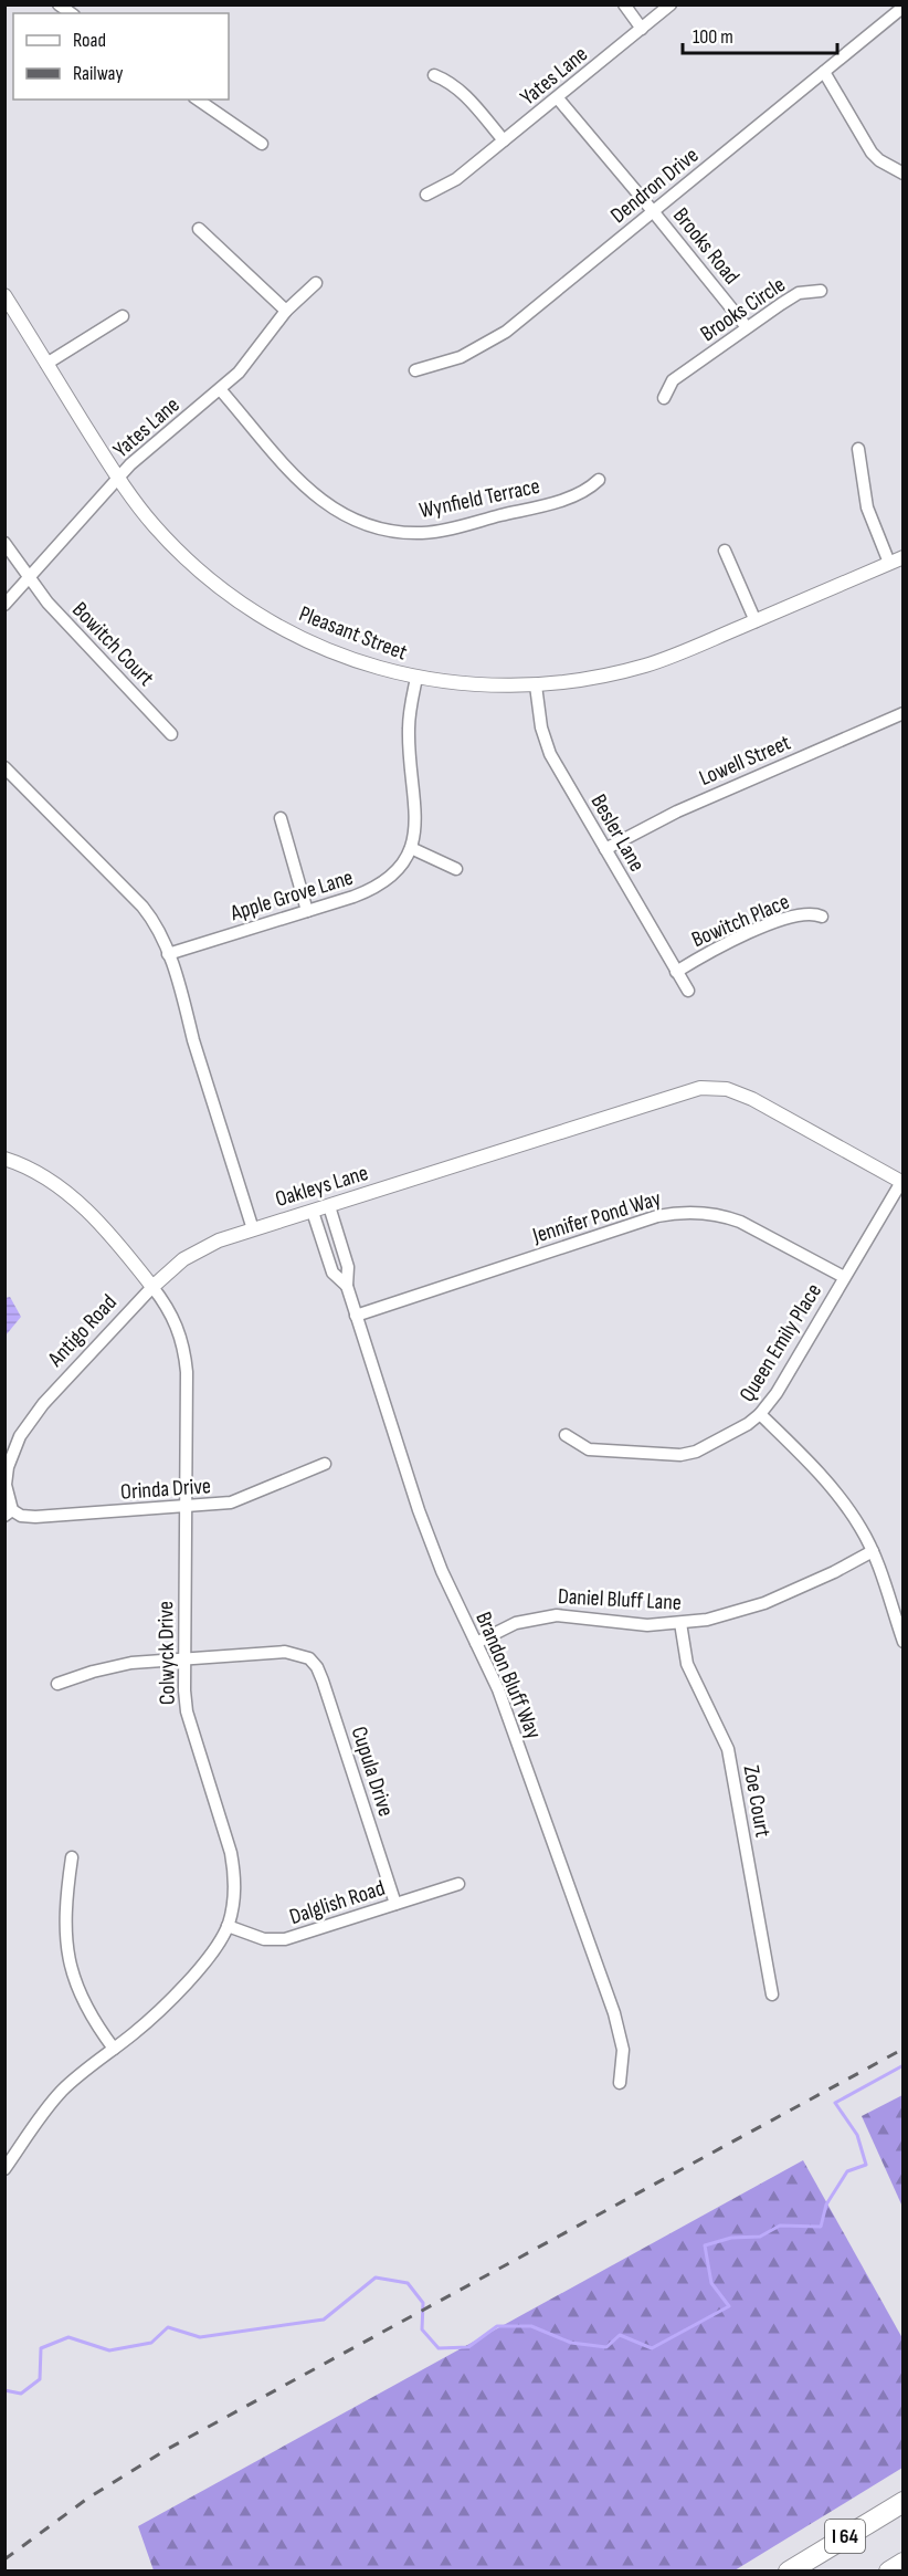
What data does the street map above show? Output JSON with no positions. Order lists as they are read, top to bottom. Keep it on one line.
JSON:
{"streets":{"highway":["I 64"],"street":["Yates Lane","Dendron Drive","Brooks Road","Brooks Circle","Wynfield Terrace","Pleasant Street","Bowitch Court","Lowell Street","Besler Lane","Apple Grove Lane","Bowitch Place","Oakleys Lane","Jennifer Pond Way","Antigo Road","Queen Emily Place","Orinda Drive","Daniel Bluff Lane","Colwyck Drive","Brandon Bluff Way","Cupula Drive","Zoe Court","Dalglish Road"]},"crossings":[["Yates Lane","Brooks Road"],["Yates Lane","Wynfield Terrace"],["Yates Lane","Pleasant Street"],["Yates Lane","Bowitch Court"],["Dendron Drive","Brooks Road"],["Brooks Road","Brooks Circle"],["Pleasant Street","Besler Lane"],["Pleasant Street","Apple Grove Lane"],["Lowell Street","Besler Lane"],["Besler Lane","Bowitch Place"],["Apple Grove Lane","Oakleys Lane"],["Oakleys Lane","Antigo Road"],["Oakleys Lane","Queen Emily Place"],["Oakleys Lane","Brandon Bluff Way"],["Jennifer Pond Way","Queen Emily Place"],["Jennifer Pond Way","Brandon Bluff Way"],["Antigo Road","Orinda Drive"],["Antigo Road","Colwyck Drive"],["Orinda Drive","Colwyck Drive"],["Daniel Bluff Lane","Brandon Bluff Way"],["Daniel Bluff Lane","Zoe Court"],["Colwyck Drive","Cupula Drive"],["Colwyck Drive","Dalglish Road"],["Cupula Drive","Dalglish Road"]],"legend":["Road","Railway"],"scale_bar":"100 m"}
